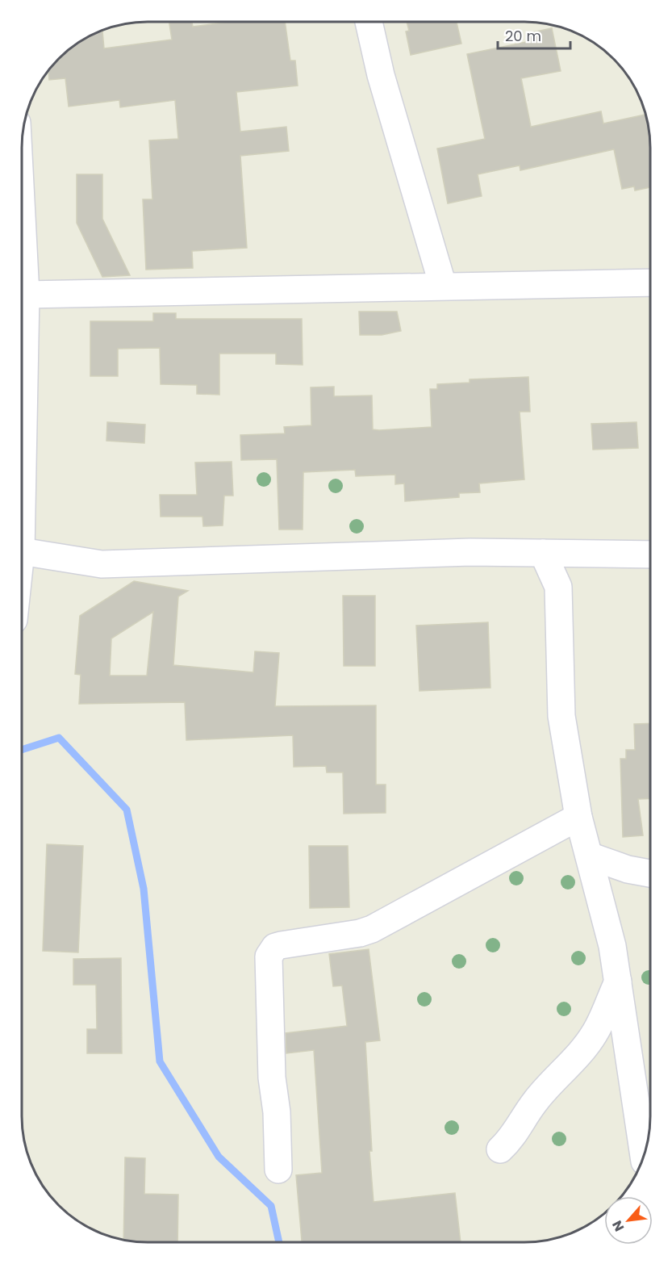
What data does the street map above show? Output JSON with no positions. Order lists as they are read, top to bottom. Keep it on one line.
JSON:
{"scale_bar":"20 m","north":"bottom left"}
